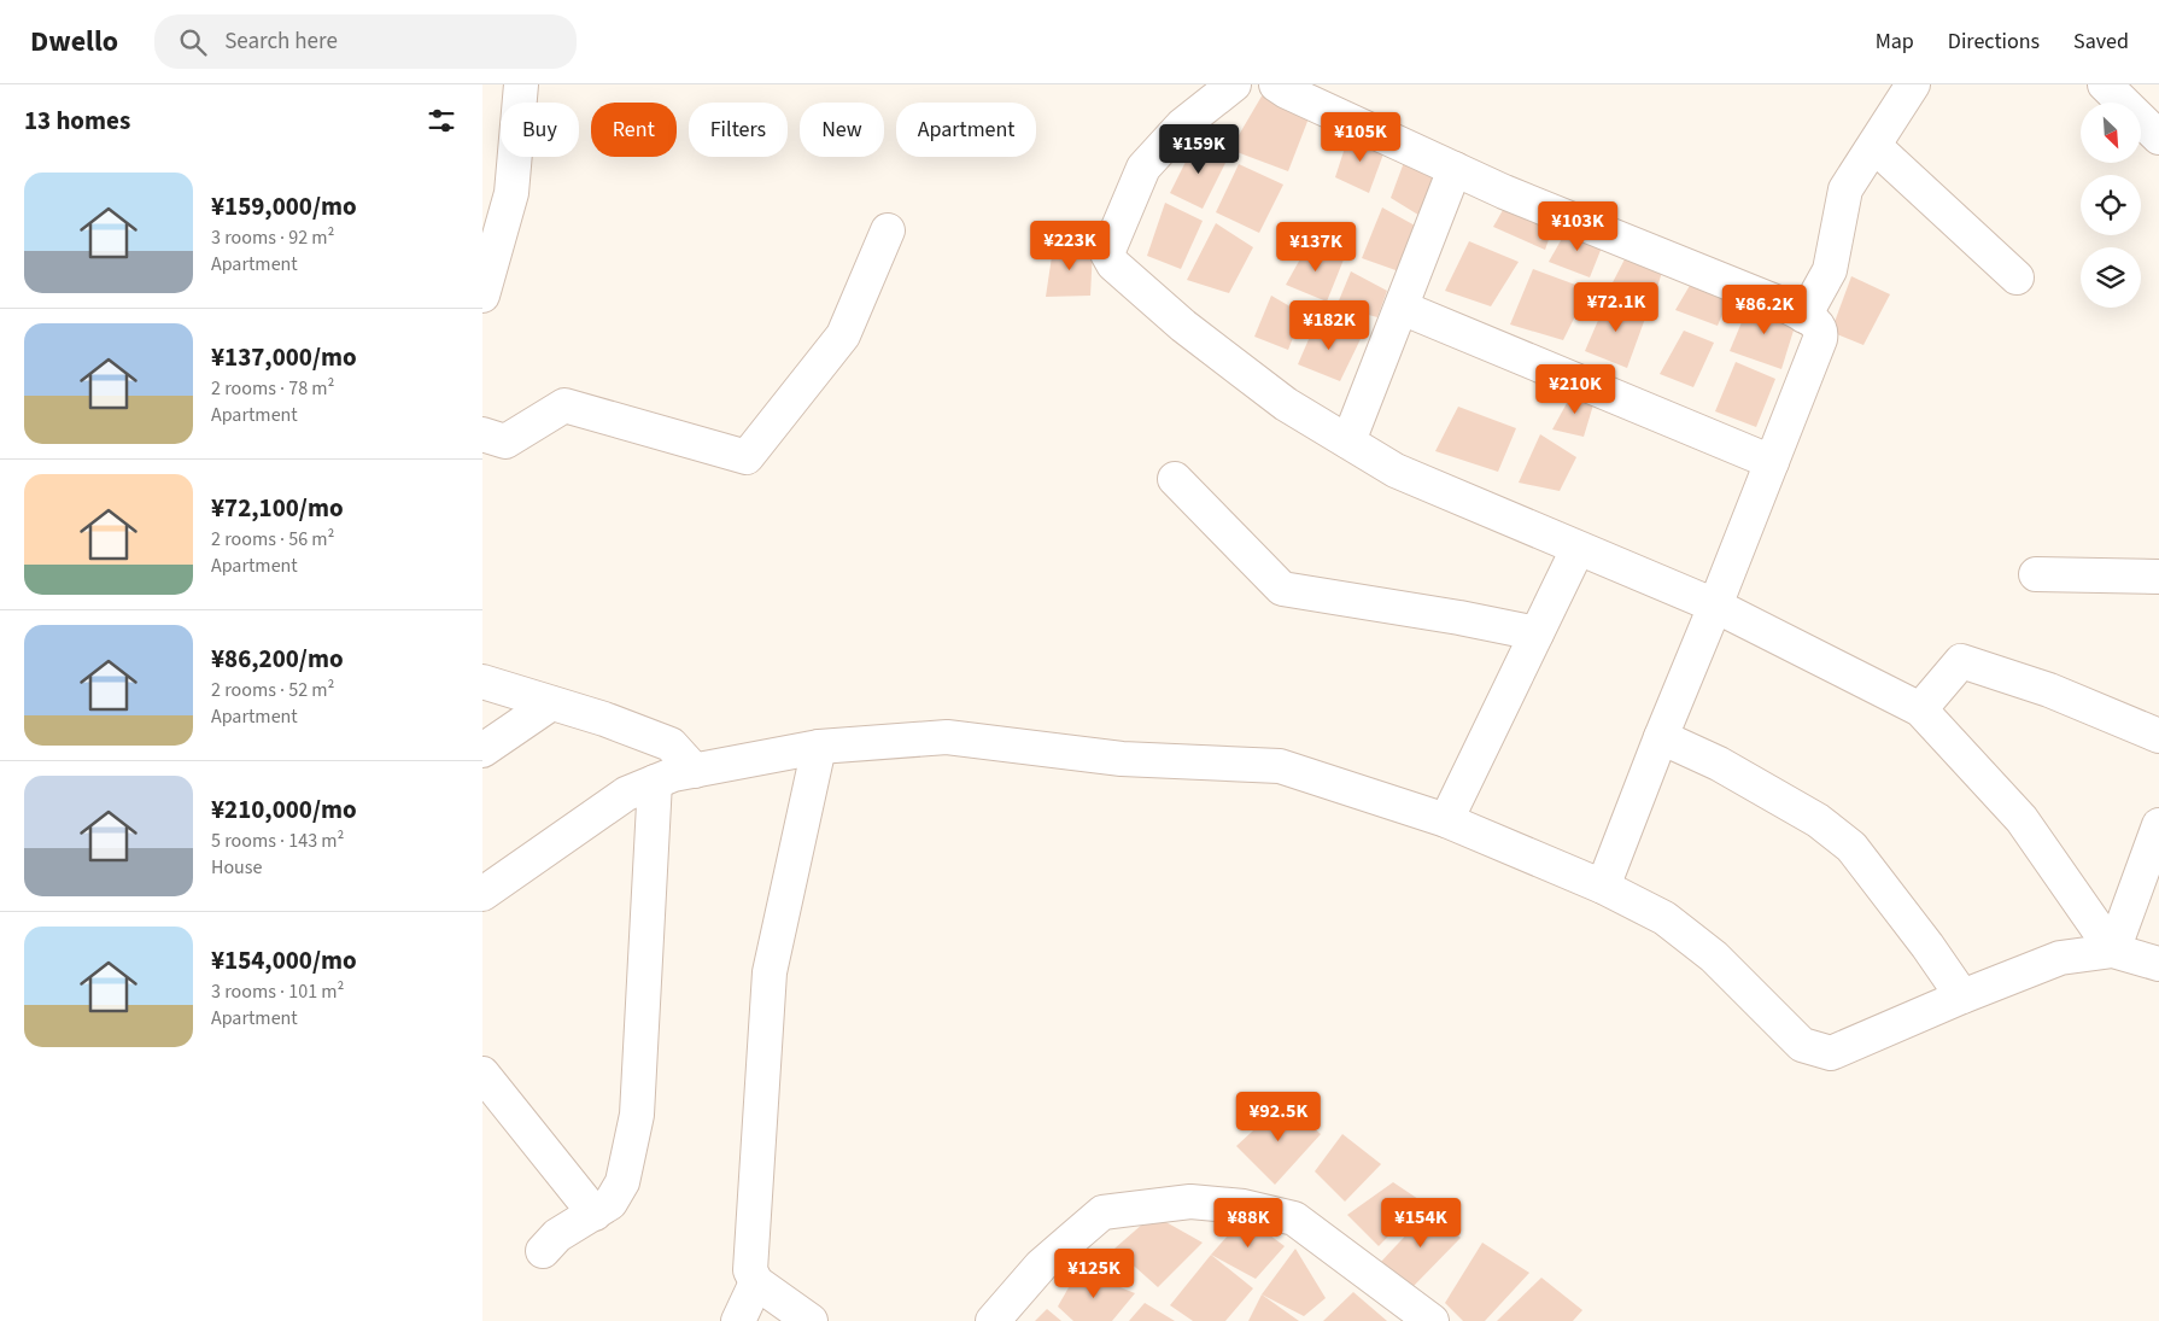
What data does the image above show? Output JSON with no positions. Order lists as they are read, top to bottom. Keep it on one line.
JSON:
{"north":"bottom right","page":{"header":"Dwello","search":"Search here","nav":["Map","Directions","Saved"],"heading":"13 homes","chip":["Buy","Rent","Filters","New","Apartment"],"price":["¥105K","¥159K","¥103K","¥223K","¥137K","¥72.1K","¥86.2K","¥182K","¥210K","¥92.5K","¥88K","¥154K","¥125K"],"list":[{"name":"¥159,000/mo","note":"3 rooms · 92 m² · Apartment"},{"name":"¥137,000/mo","note":"2 rooms · 78 m² · Apartment"},{"name":"¥72,100/mo","note":"2 rooms · 56 m² · Apartment"},{"name":"¥86,200/mo","note":"2 rooms · 52 m² · Apartment"},{"name":"¥210,000/mo","note":"5 rooms · 143 m² · House"},{"name":"¥154,000/mo","note":"3 rooms · 101 m² · Apartment"}]}}
